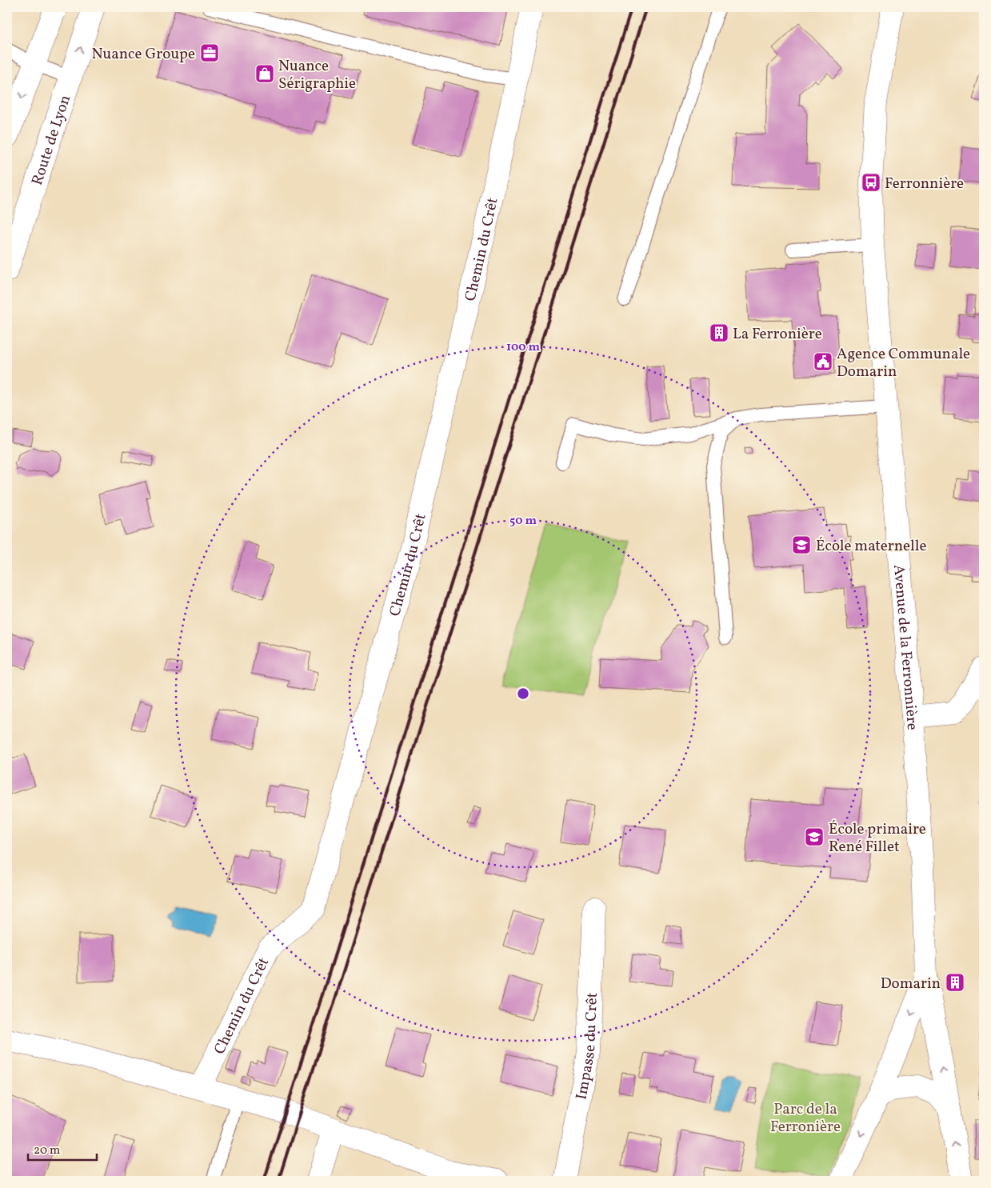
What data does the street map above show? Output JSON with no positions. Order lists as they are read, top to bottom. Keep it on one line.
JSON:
{"streets":{"street":["Route de Lyon","Chemin du Crêt","Avenue de la Ferronnière","Impasse du Crêt"]},"parks":["Parc de la Ferronière"],"places":{"office":["Nuance Groupe"],"shop":["Nuance Sérigraphie"],"bus stop":["Ferronnière"],"building":["La Ferronière","Domarin"],"public building":["Agence Communale Domarin"],"school or university":["École maternelle","École primaire René Fillet"]},"scale_bar":"20 m","rings":["100 m","50 m"]}
